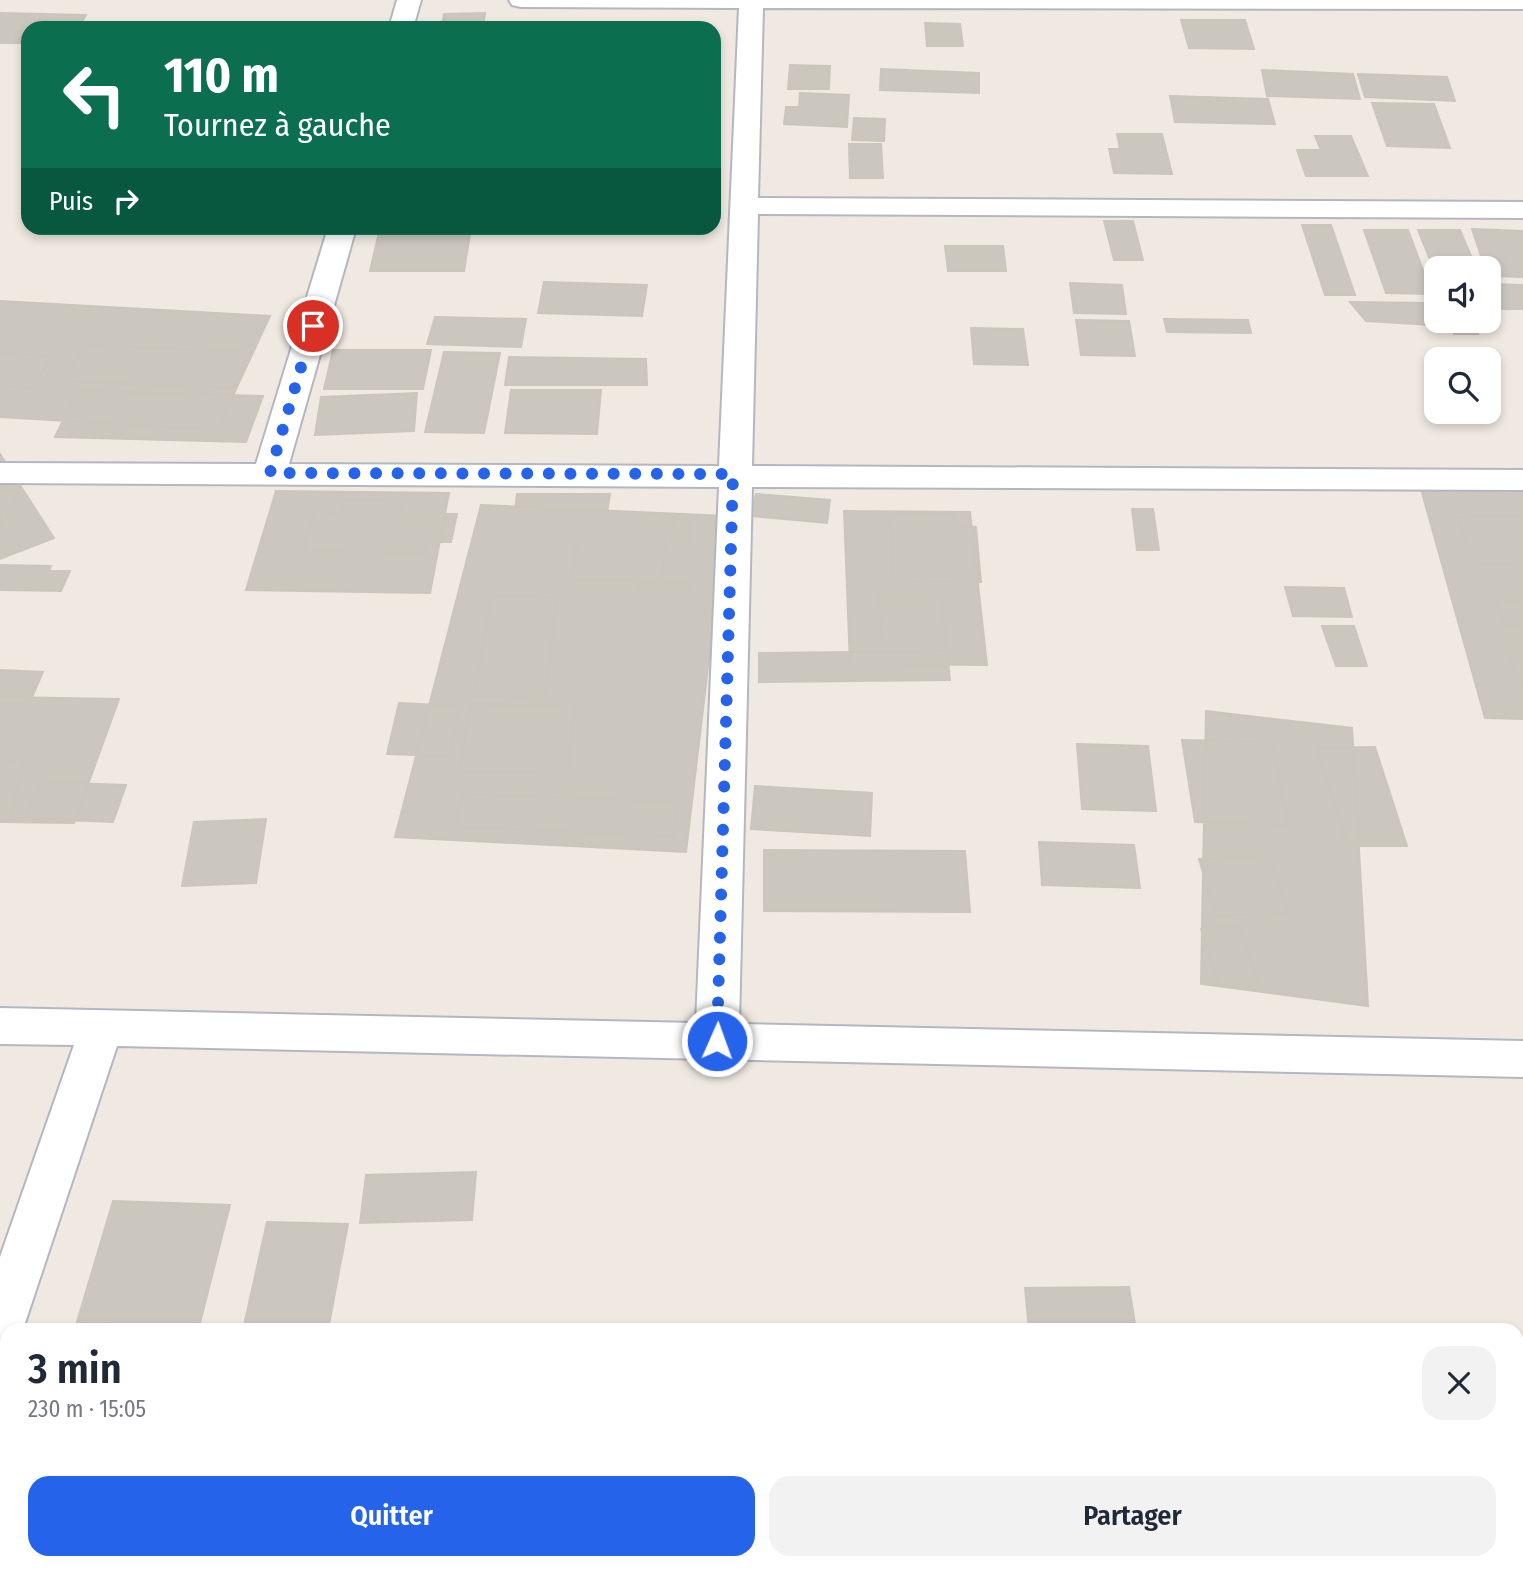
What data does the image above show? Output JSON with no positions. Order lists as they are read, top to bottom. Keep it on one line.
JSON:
{"page":{"turn":["110 m","Tournez à gauche"],"then":"Puis","heading":["3 min","230 m · 15:05"],"buttons":["Quitter","Partager"]}}
